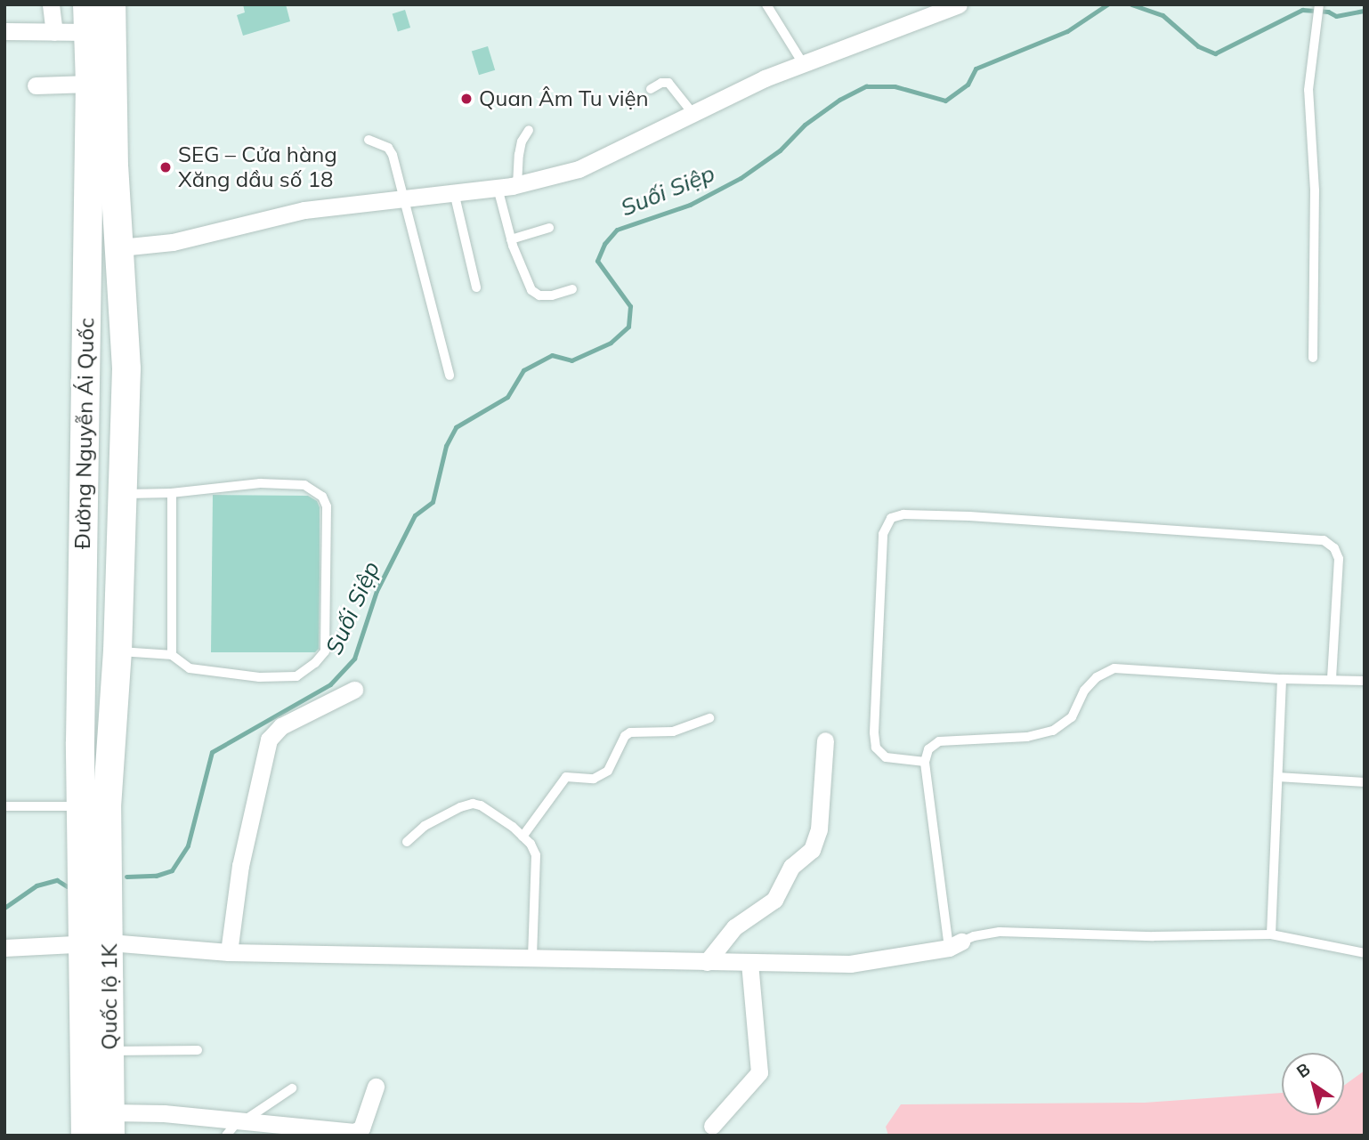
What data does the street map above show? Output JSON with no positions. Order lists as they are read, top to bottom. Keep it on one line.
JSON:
{"streets":{"main road":["Đường Nguyễn Ái Quốc","Quốc lộ 1K"]},"crossings":[["Đường Nguyễn Ái Quốc","Quốc lộ 1K"]],"water":["Suối Siệp"],"places":["Quan Âm Tu viện","SEG – Cửa hàng Xăng dầu số 18"],"north":"top left"}
